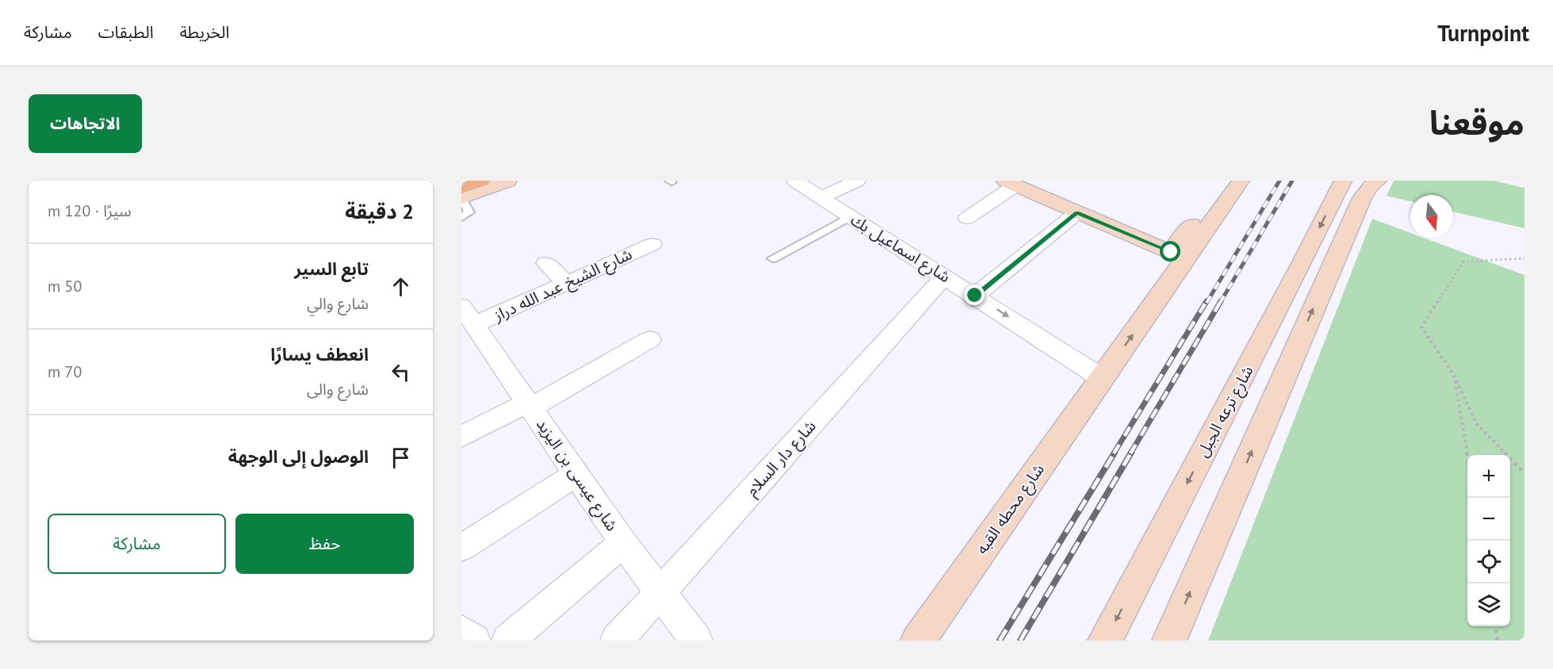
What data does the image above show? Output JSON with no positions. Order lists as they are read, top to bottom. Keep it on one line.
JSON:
{"streets":{"main road":["شارع ترعه الجبل","شارع محطه القبه"],"street":["شارع اسماعيل بك","شارع الشيخ عبد الله دراز","شارع دار السلام","شارع عيسى بن اليزيد"]},"crossings":[["شارع اسماعيل بك","شارع دار السلام"],["شارع اسماعيل بك","شارع محطه القبه"],["شارع الشيخ عبد الله دراز","شارع عيسى بن اليزيد"],["شارع دار السلام","شارع عيسى بن اليزيد"]],"one_way":["شارع اسماعيل بك"],"north":"bottom","page":{"header":"Turnpoint","nav":["الخريطة","الطبقات","مشاركة"],"title":"موقعنا","buttons":["الاتجاهات",["حفظ","مشاركة"]],"heading":["2 دقيقة","سيرًا · 120 m"],"list":[["تابع السير","شارع والي","50 m"],["انعطف يسارًا","شارع والى","70 m"],"الوصول إلى الوجهة"],"map_buttons":["+","−"]}}
